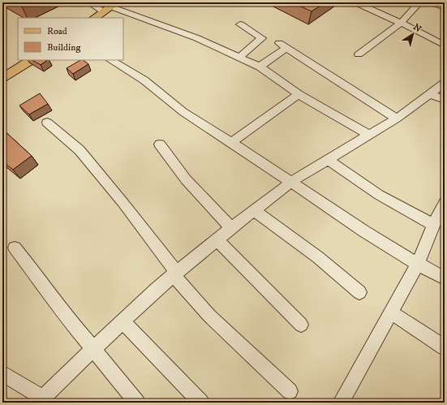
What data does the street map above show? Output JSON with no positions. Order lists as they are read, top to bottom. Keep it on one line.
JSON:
{"legend":["Road","Building"],"north":"top right"}
